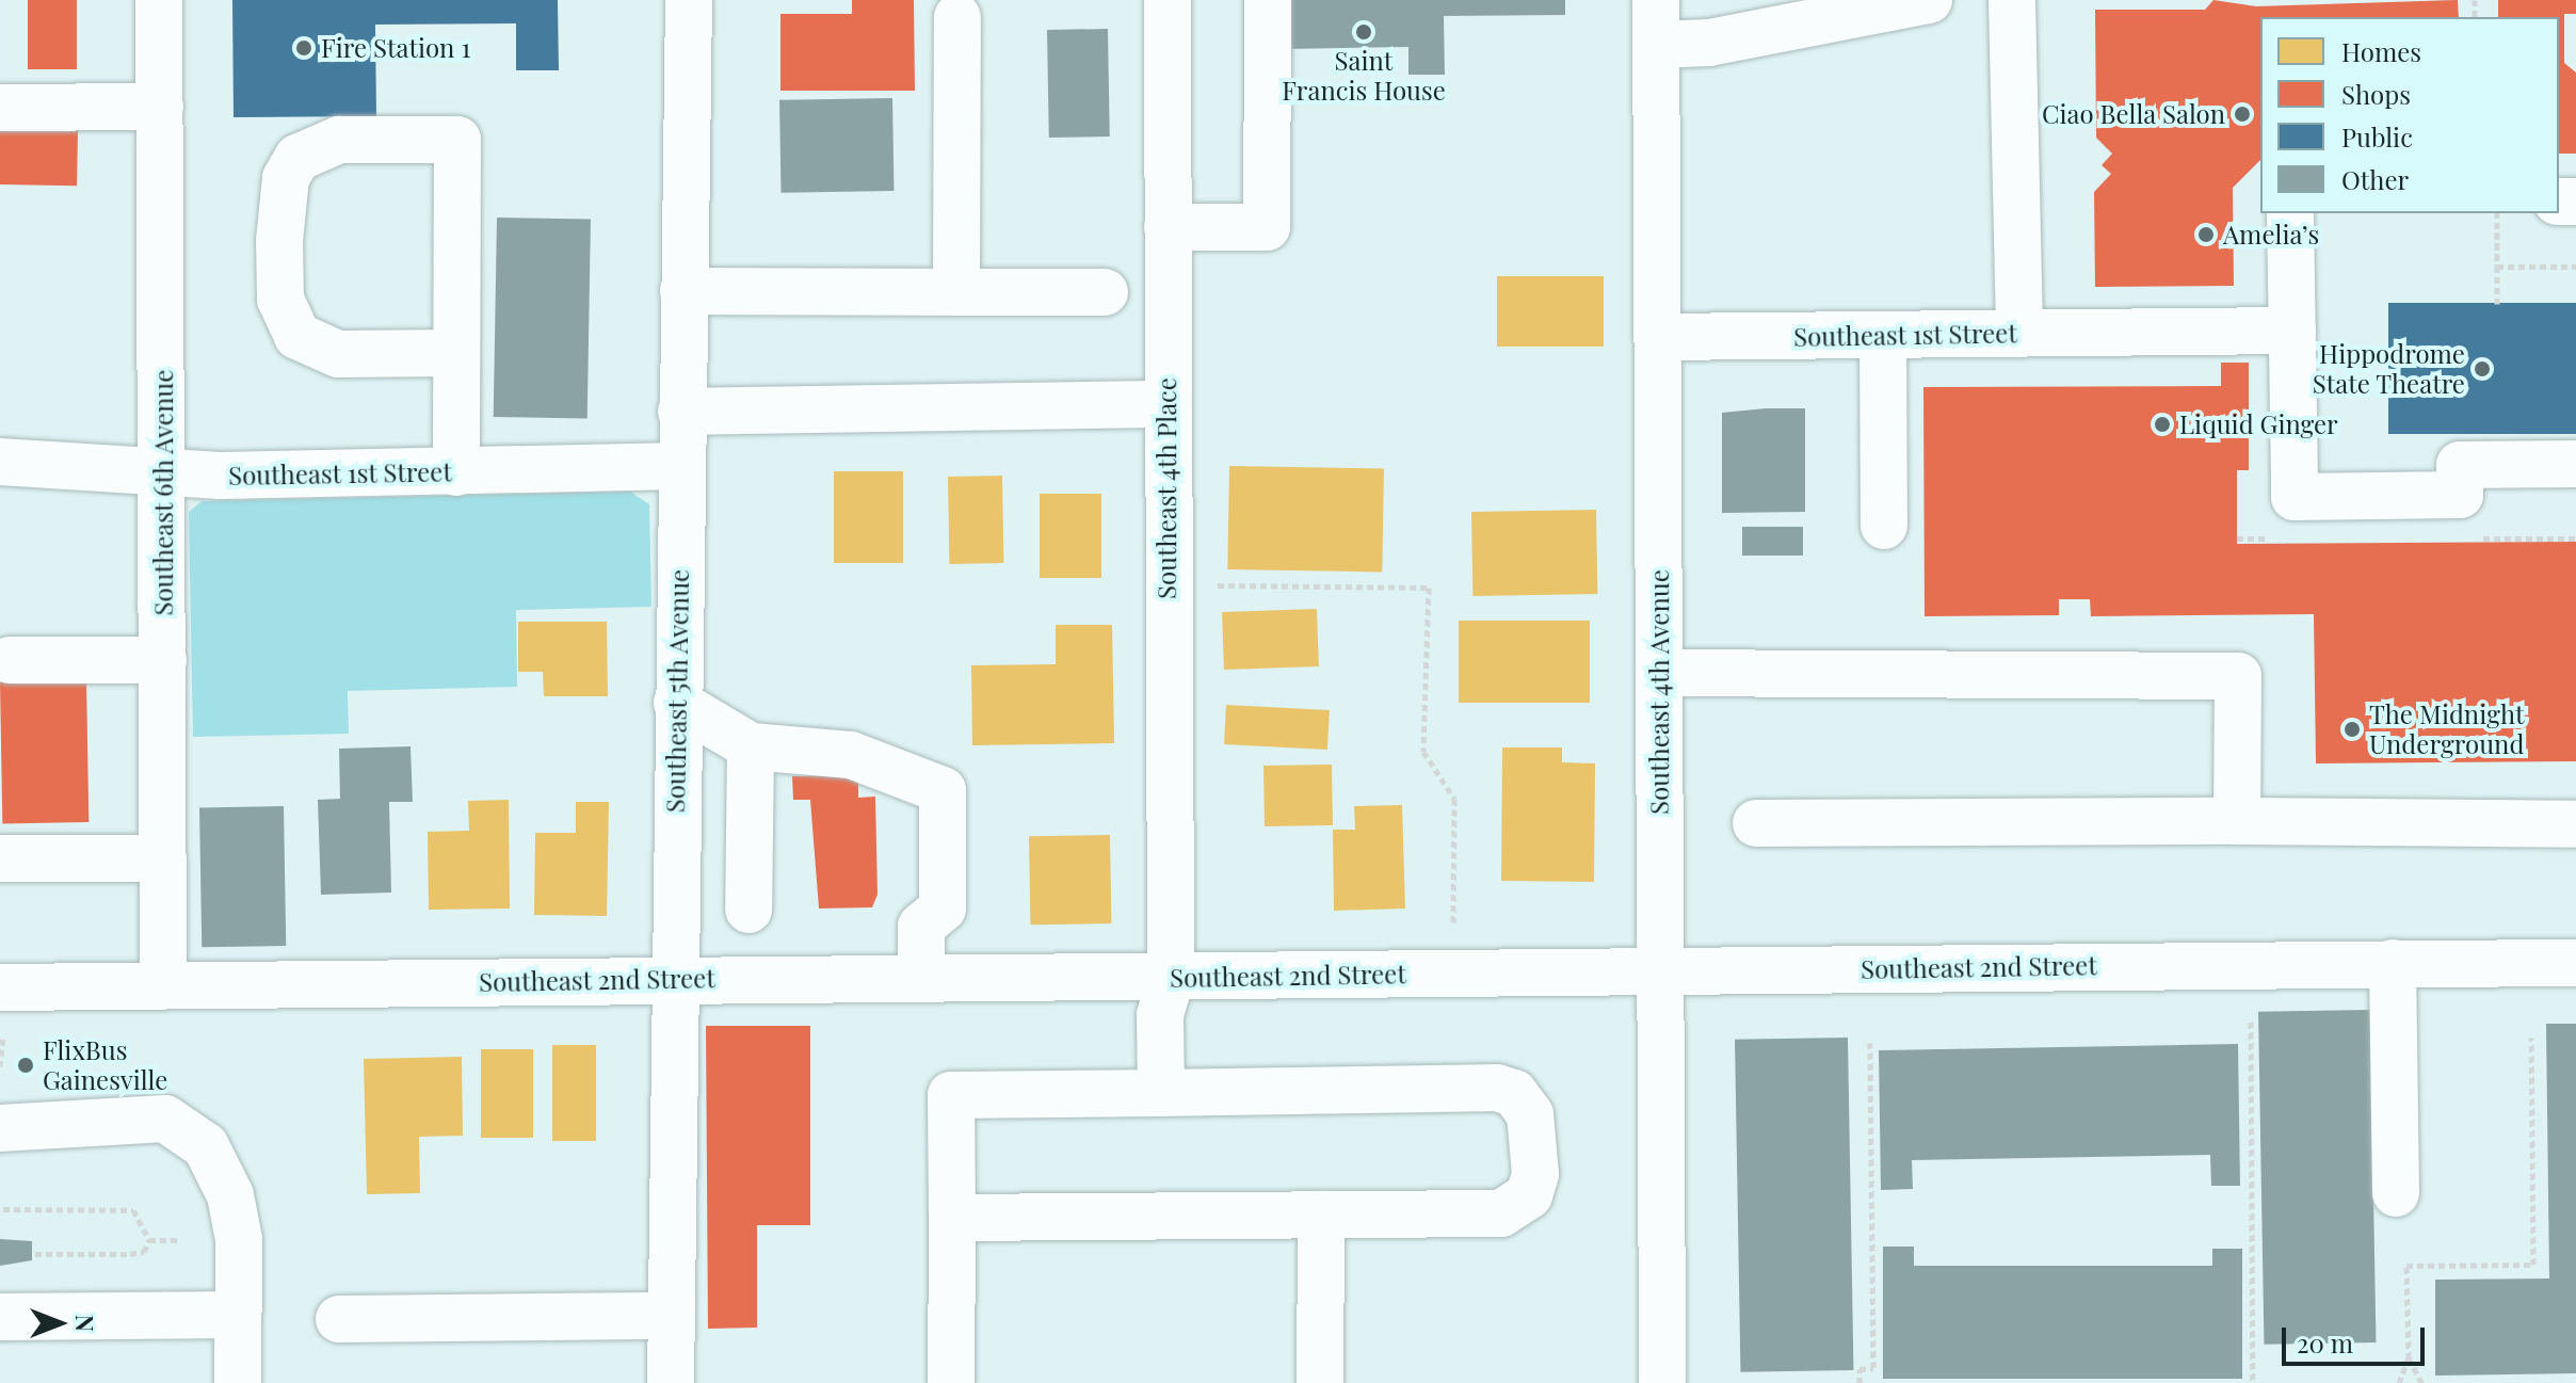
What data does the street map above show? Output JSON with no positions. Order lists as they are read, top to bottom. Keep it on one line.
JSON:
{"streets":{"street":["Southeast 1st Street","Southeast 4th Place","Southeast 6th Avenue","Southeast 5th Avenue","Southeast 4th Avenue","Southeast 2nd Street"]},"crossings":[["Southeast 1st Street","Southeast 6th Avenue"],["Southeast 1st Street","Southeast 5th Avenue"],["Southeast 1st Street","Southeast 4th Avenue"],["Southeast 4th Place","Southeast 2nd Street"],["Southeast 6th Avenue","Southeast 2nd Street"],["Southeast 5th Avenue","Southeast 2nd Street"],["Southeast 4th Avenue","Southeast 2nd Street"]],"places":["Saint Francis House","Fire Station 1","Ciao Bella Salon","Amelia’s","Hippodrome State Theatre","Liquid Ginger","The Midnight Underground","FlixBus Gainesville"],"legend":["Homes","Shops","Public","Other"],"scale_bar":"20 m","north":"right"}
